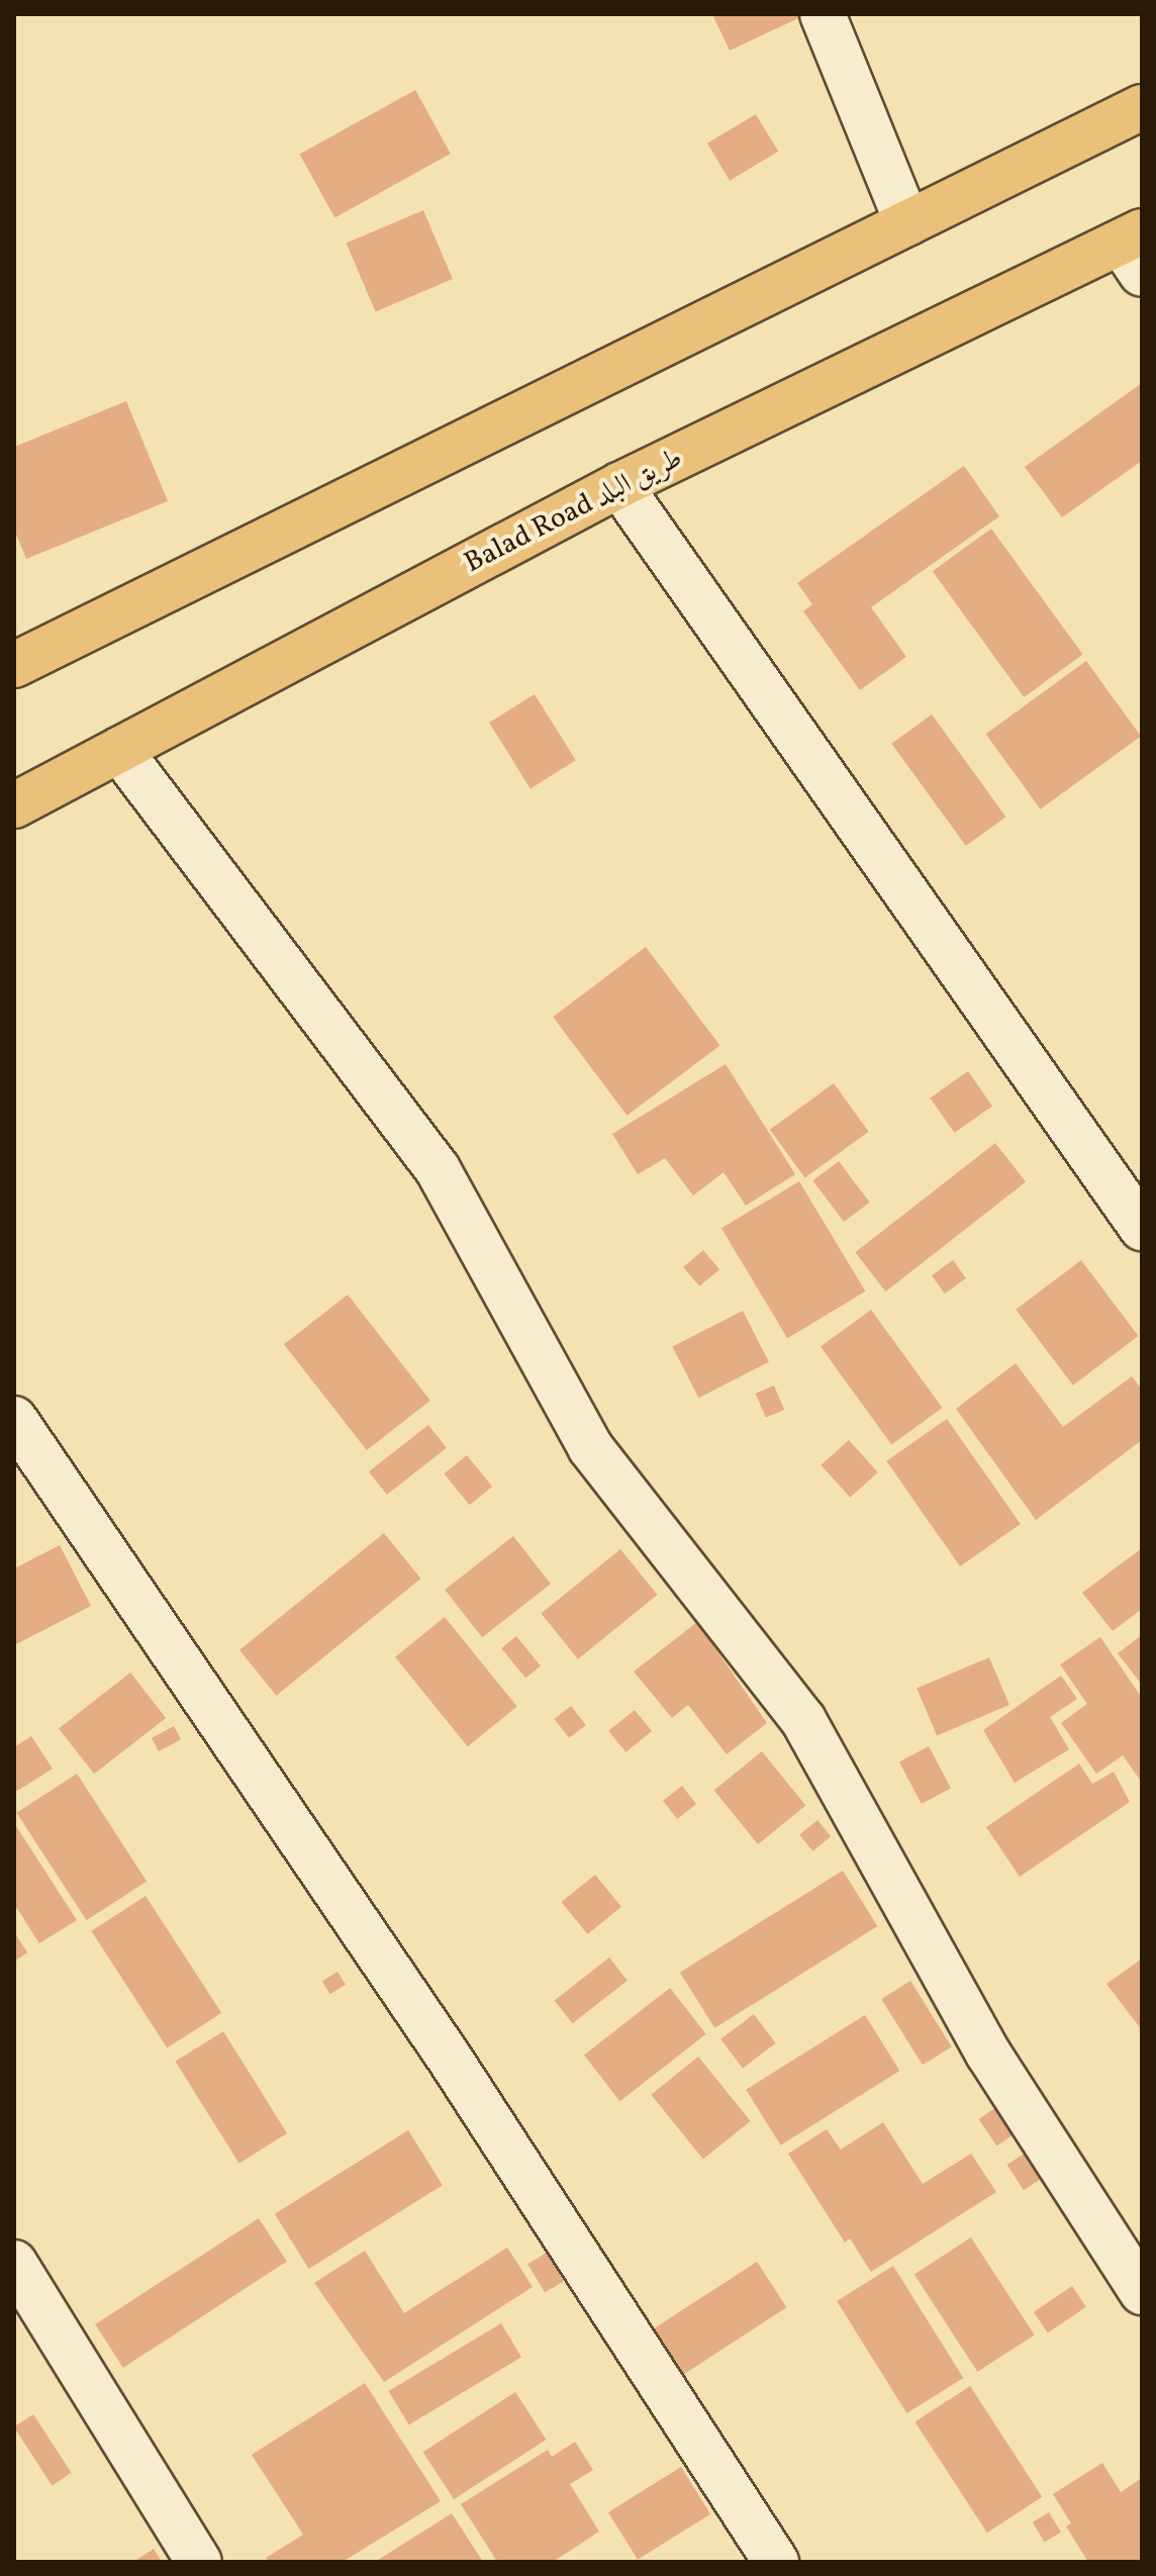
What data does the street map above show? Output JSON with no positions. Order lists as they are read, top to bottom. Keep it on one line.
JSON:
{"streets":{"highway":["Balad Road طريق البلد"]}}
